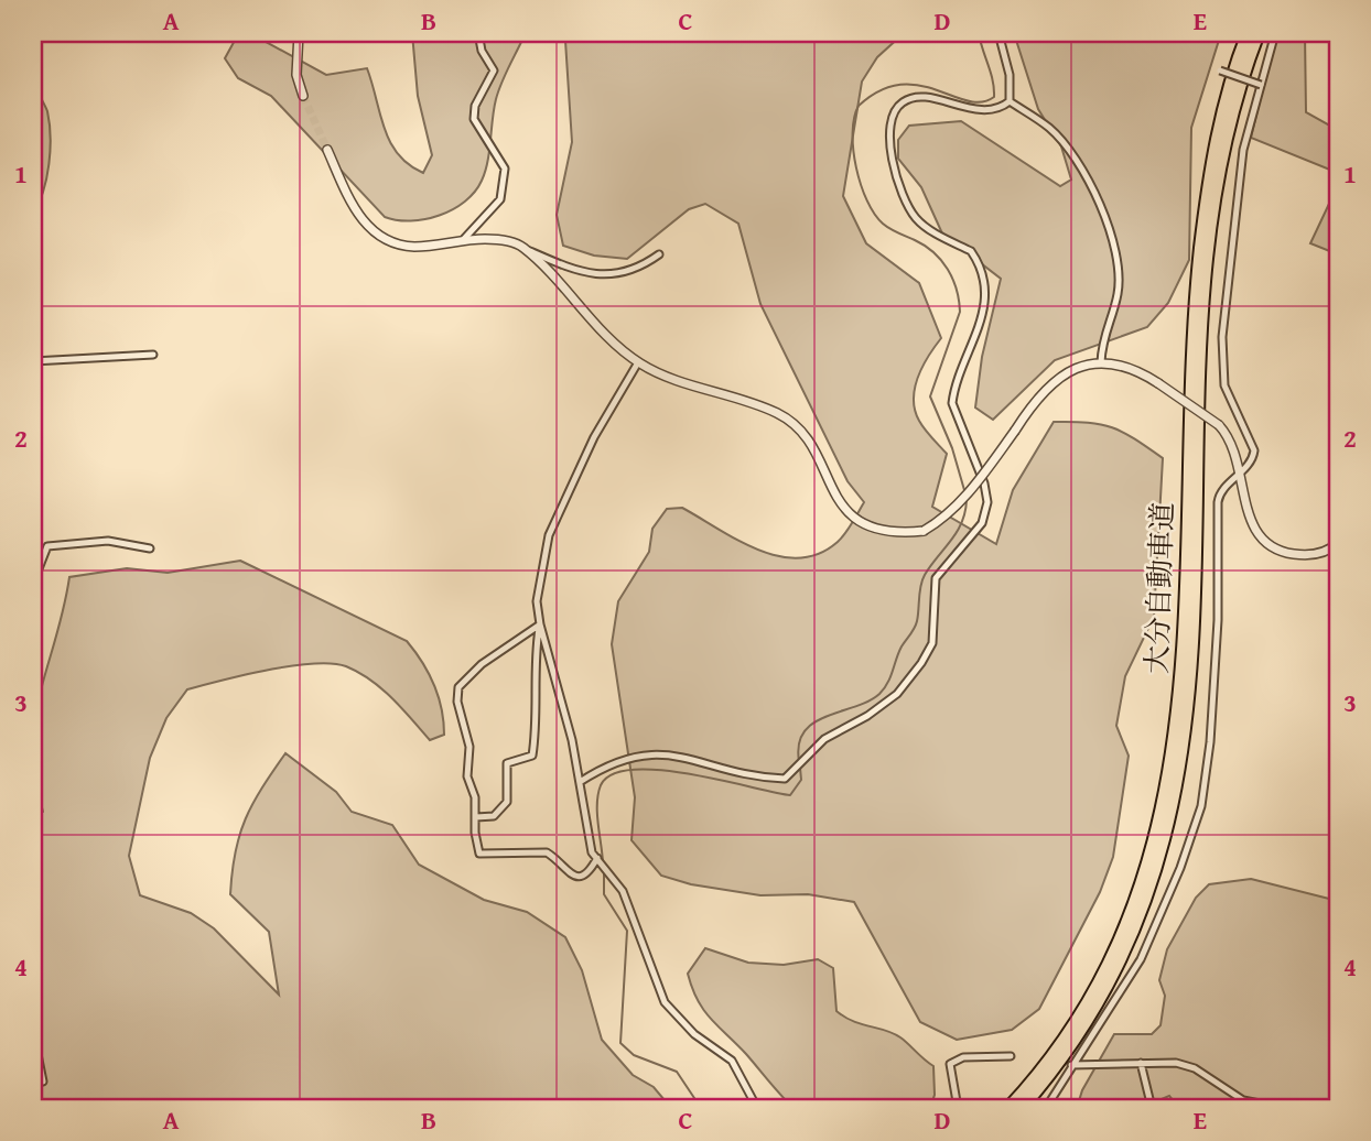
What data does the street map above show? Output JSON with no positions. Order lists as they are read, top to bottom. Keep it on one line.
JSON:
{"streets":{"highway":["大分自動車道"]},"grid":{"columns":["A","B","C","D","E"],"rows":["1","2","3","4"]}}
